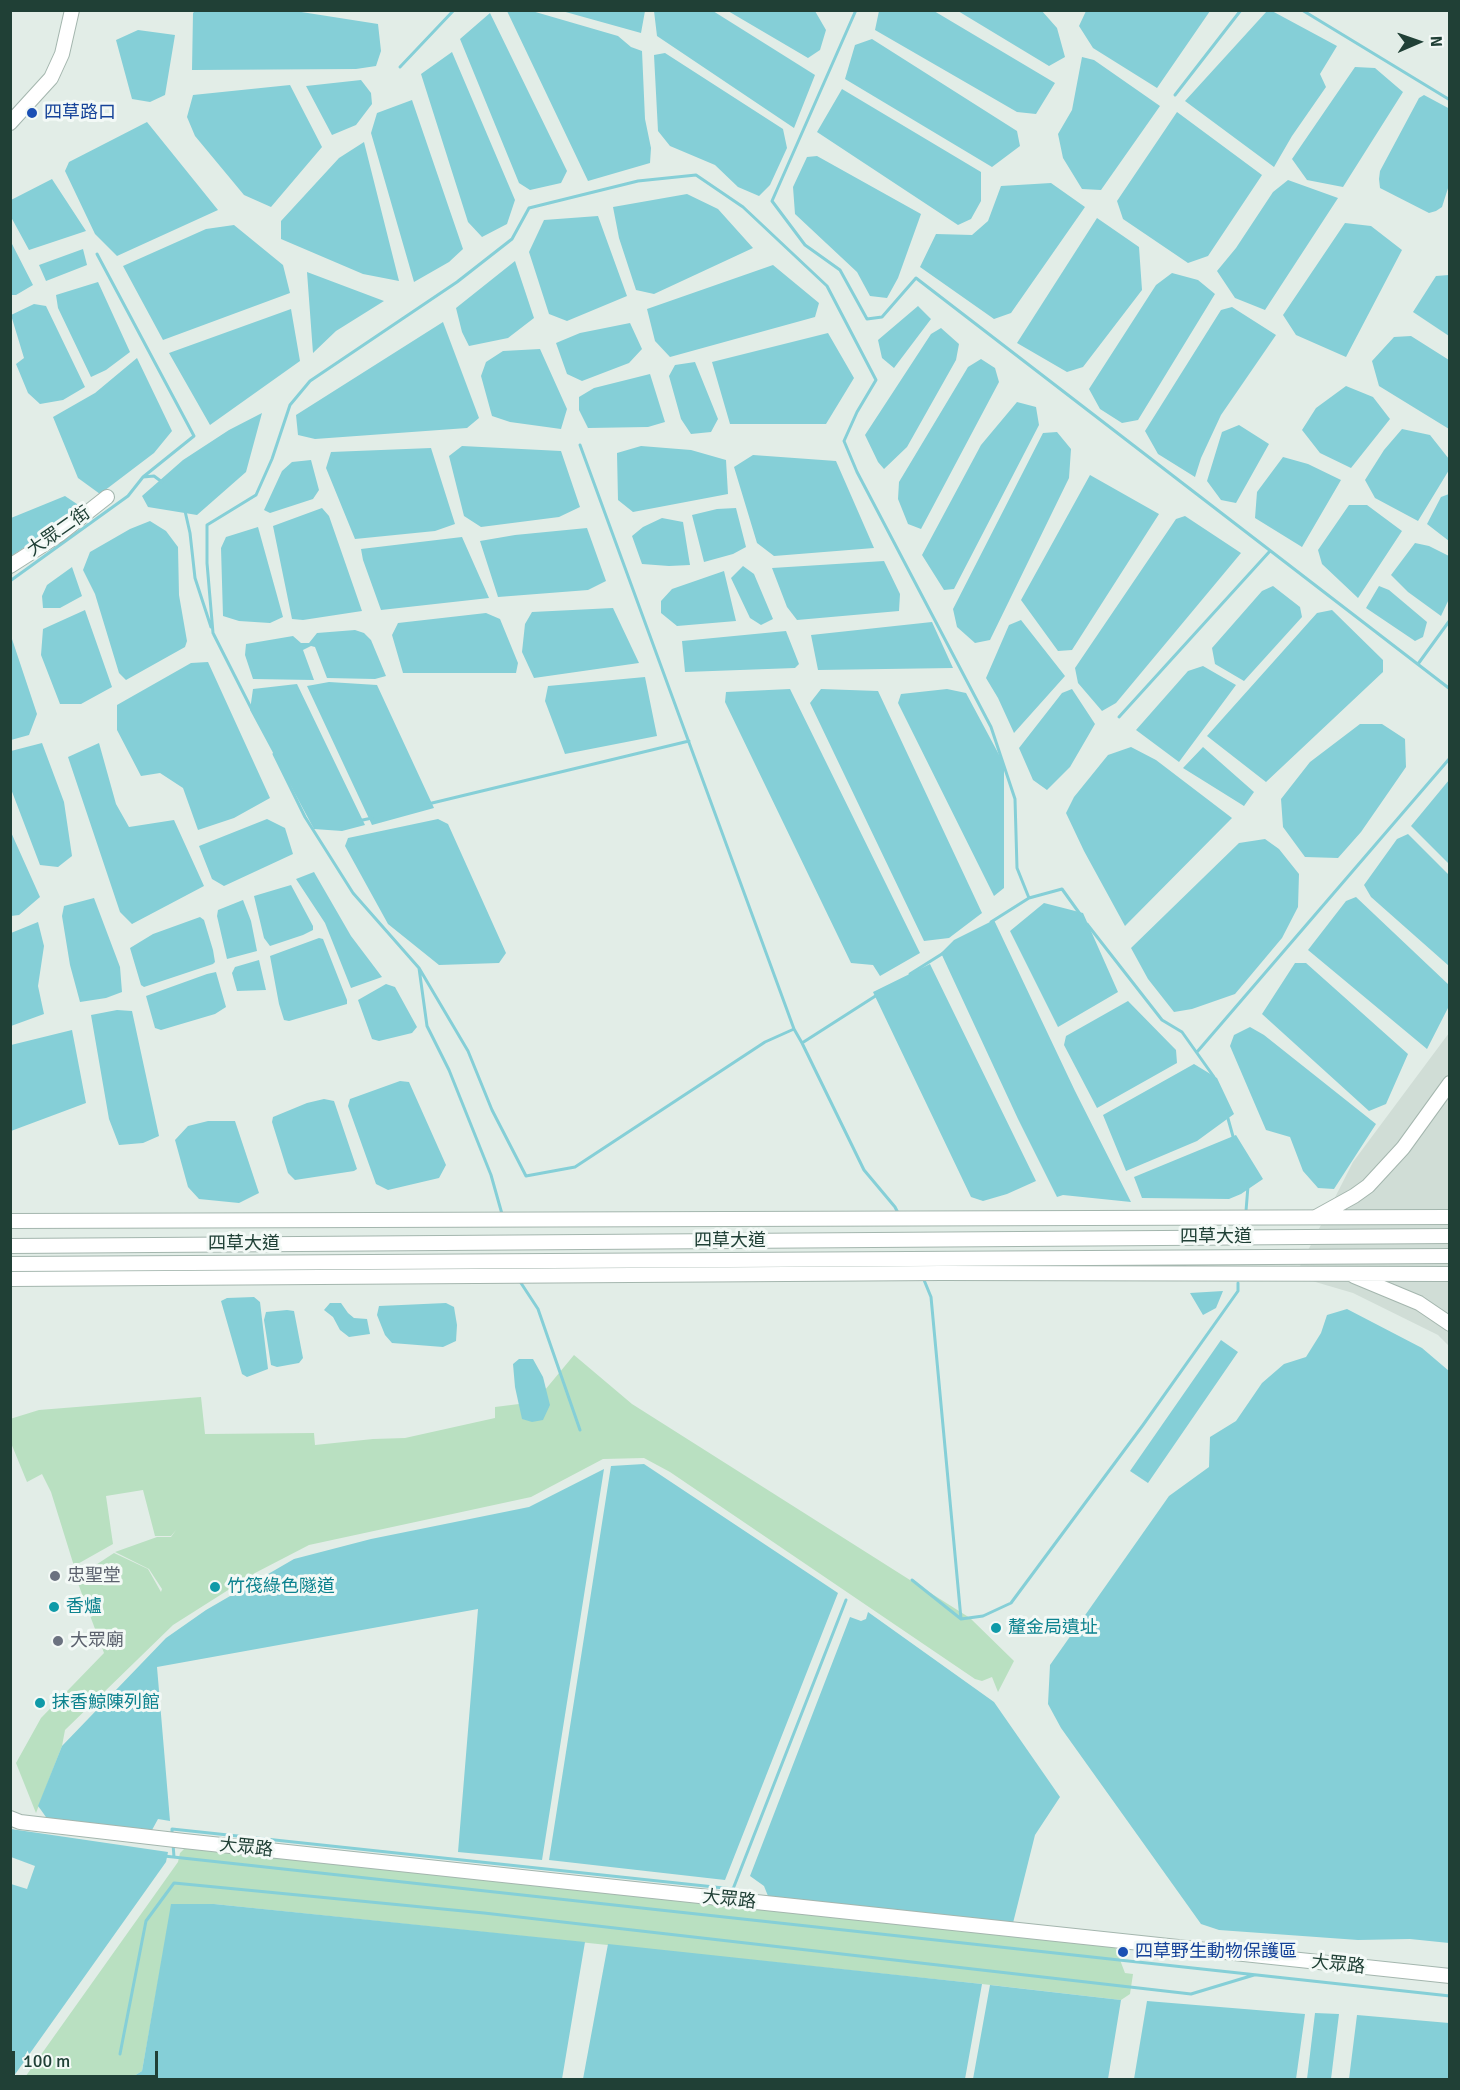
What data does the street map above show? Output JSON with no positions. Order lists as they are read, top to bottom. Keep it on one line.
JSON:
{"streets":{"street":["大眾二街","四草大道","大眾路"]},"places":["四草路口","忠聖堂","竹筏綠色隧道","香爐","釐金局遺址","大眾廟","抹香鯨陳列館","四草野生動物保護區"],"scale_bar":"100 m","north":"right"}
